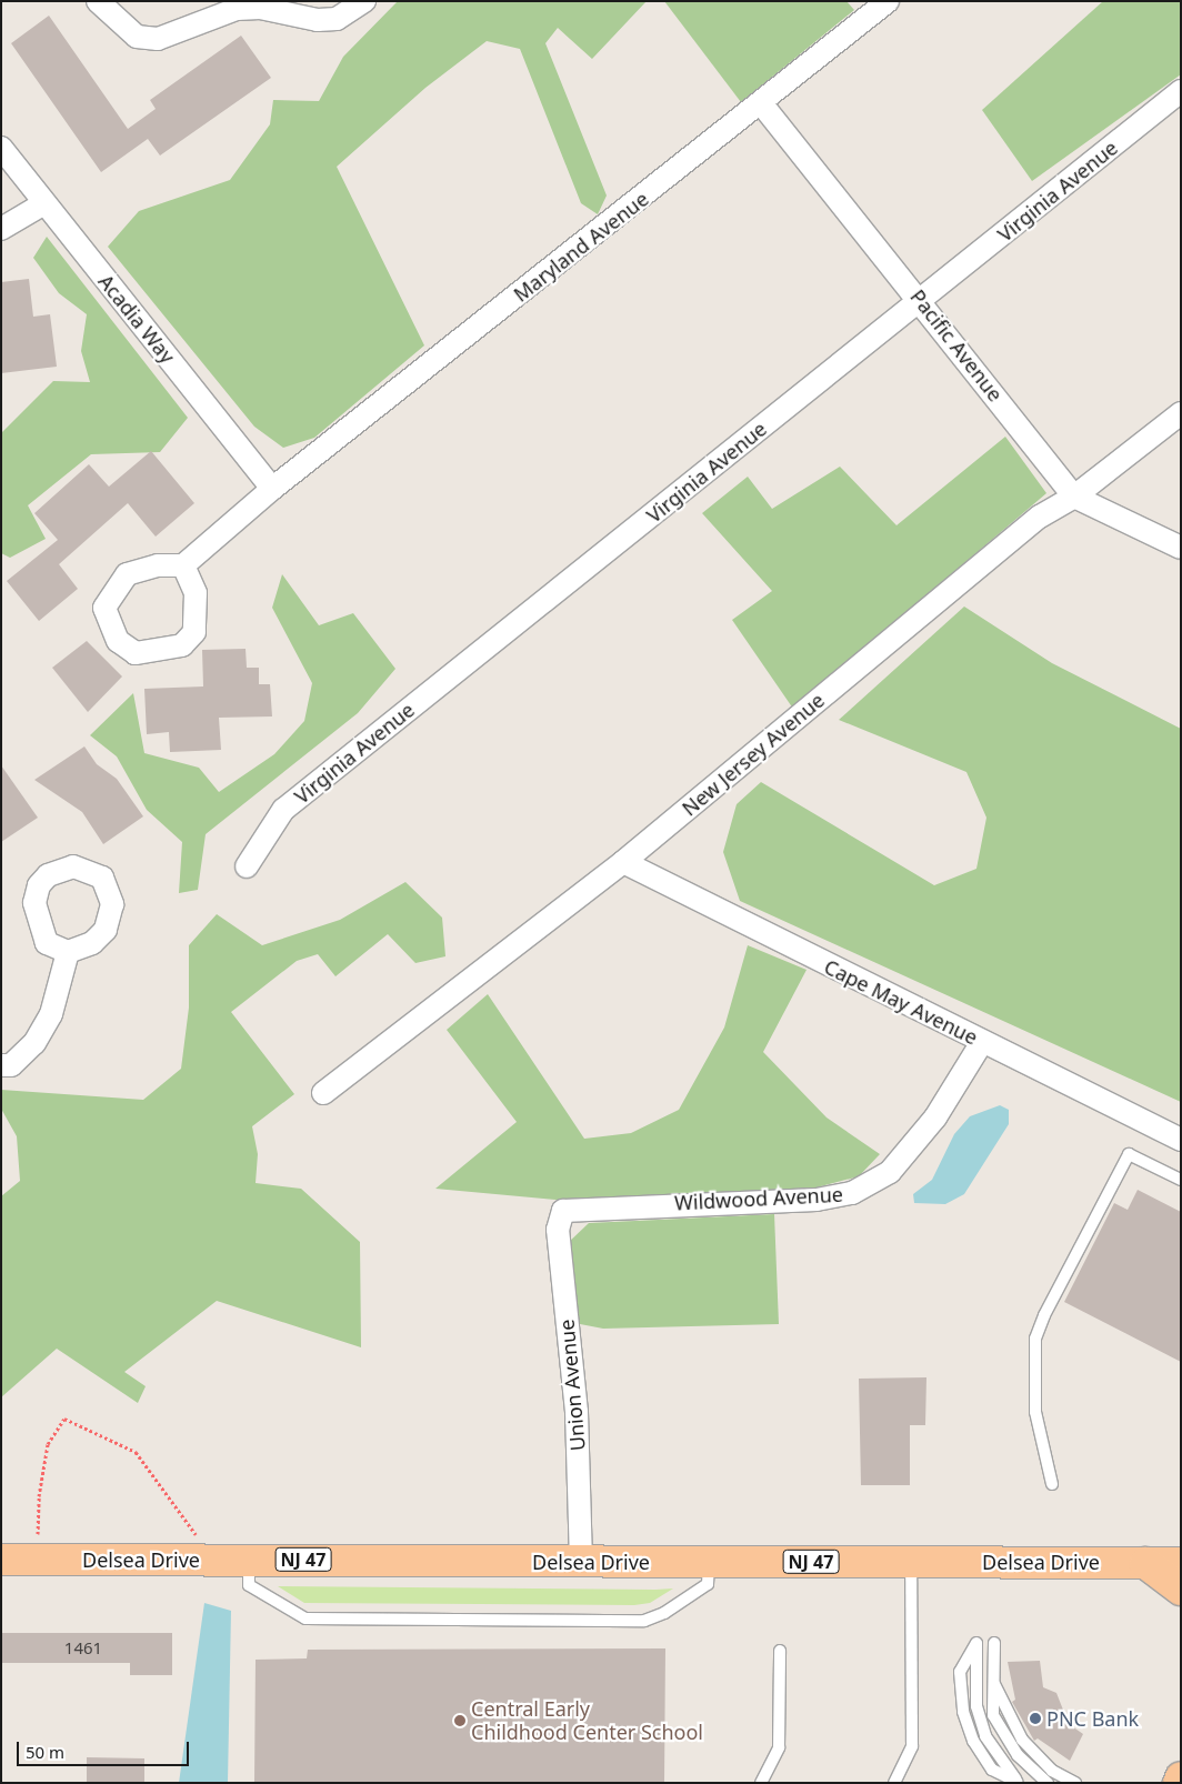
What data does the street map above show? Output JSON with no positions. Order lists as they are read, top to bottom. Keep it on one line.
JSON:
{"streets":{"main road":["Delsea Drive","NJ 47"],"street":["Virginia Avenue","Maryland Avenue","Acadia Way","Pacific Avenue","New Jersey Avenue","Cape May Avenue","Wildwood Avenue","Union Avenue"]},"crossings":[["Virginia Avenue","Pacific Avenue"],["Maryland Avenue","Acadia Way"],["Maryland Avenue","Pacific Avenue"],["Pacific Avenue","New Jersey Avenue"],["New Jersey Avenue","Cape May Avenue"],["Cape May Avenue","Wildwood Avenue"],["Wildwood Avenue","Union Avenue"],["Union Avenue","Delsea Drive"]],"places":["PNC Bank","Central Early Childhood Center School"],"house_numbers":["1461"],"scale_bar":"50 m"}
